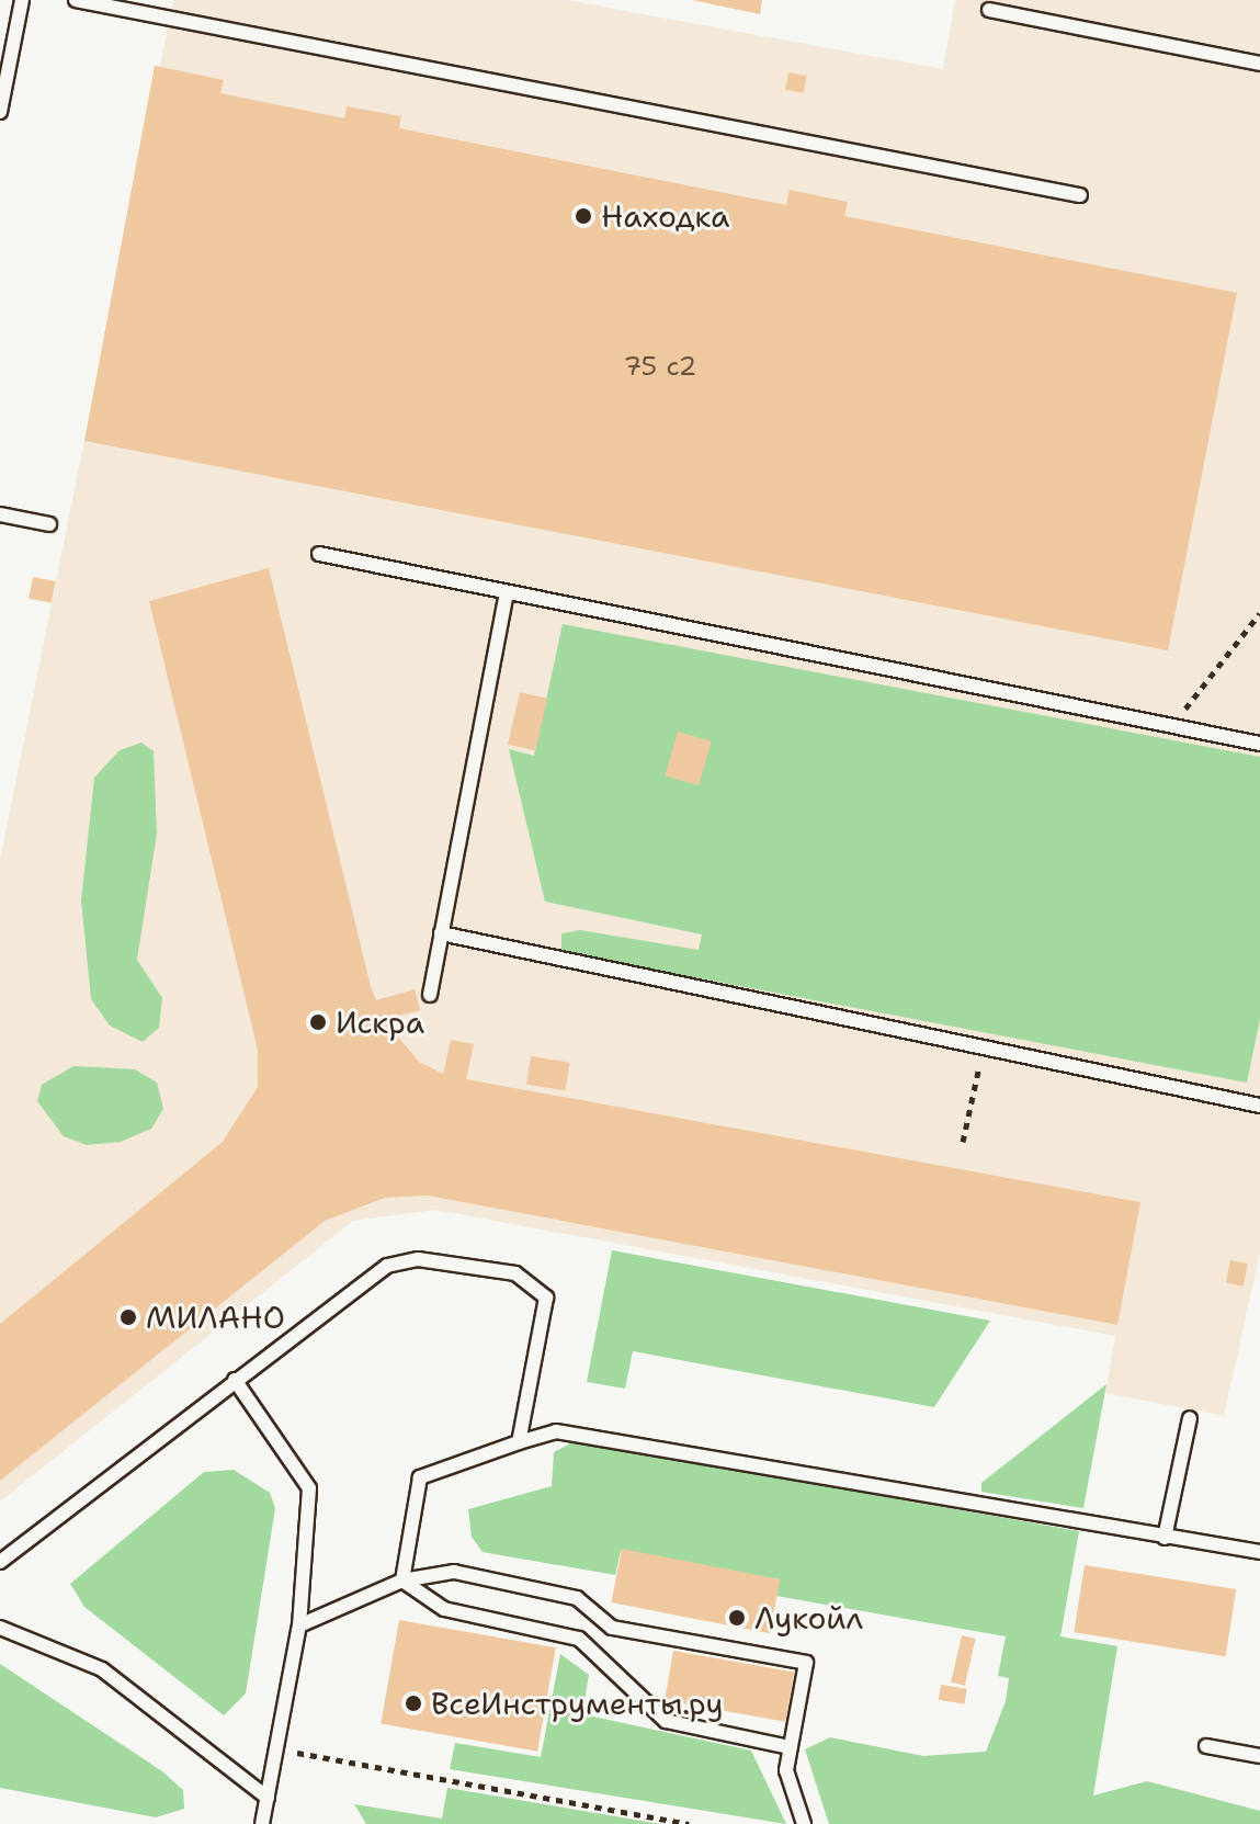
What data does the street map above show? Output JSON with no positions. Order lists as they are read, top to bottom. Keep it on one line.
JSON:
{"places":["Находка","Искра","МИЛАНО","Лукойл","ВсеИнструменты.ру"],"house_numbers":["75 c2"]}
